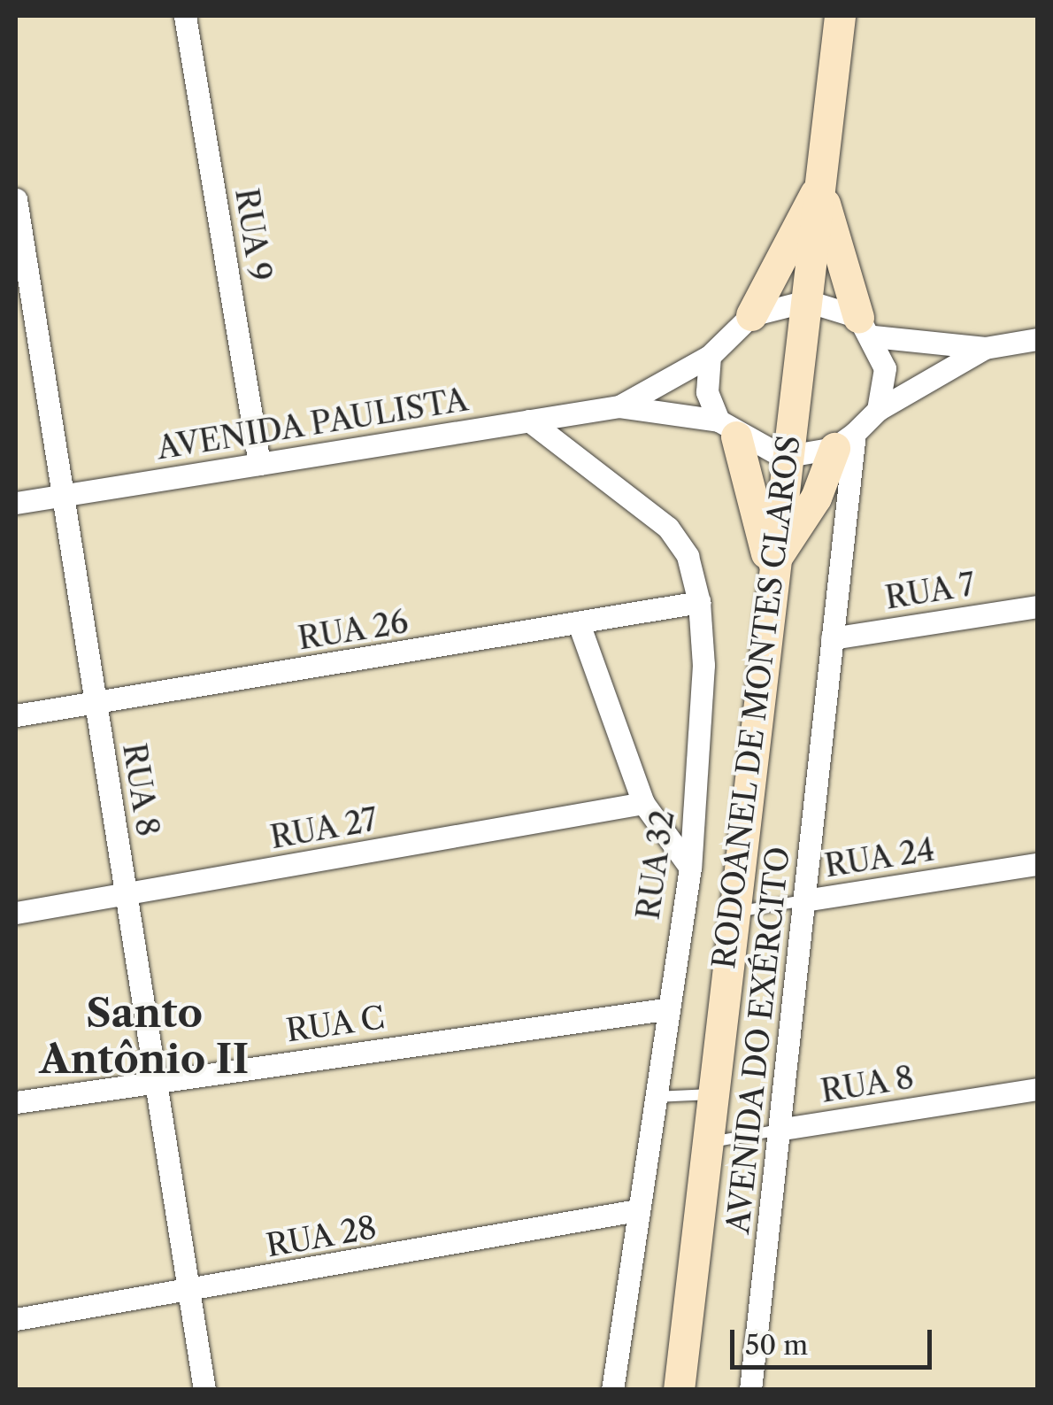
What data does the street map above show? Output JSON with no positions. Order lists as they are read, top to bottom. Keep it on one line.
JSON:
{"streets":{"main road":["RODOANEL DE MONTES CLAROS"],"street":["RUA 9","AVENIDA PAULISTA","RUA 7","RUA 26","RUA 8","RUA 27","RUA 24","RUA 32","RUA C","AVENIDA DO EXÉRCITO","RUA 28"]},"crossings":[["RUA 9","AVENIDA PAULISTA"],["AVENIDA PAULISTA","RODOANEL DE MONTES CLAROS"],["AVENIDA PAULISTA","RUA 8"],["AVENIDA PAULISTA","RUA 32"],["RUA 7","AVENIDA DO EXÉRCITO"],["RUA 26","RUA 8"],["RUA 26","RUA 32"],["RODOANEL DE MONTES CLAROS","RUA 8"],["RODOANEL DE MONTES CLAROS","RUA 24"],["RUA 8","RUA 27"],["RUA 8","RUA C"],["RUA 8","AVENIDA DO EXÉRCITO"],["RUA 8","RUA 28"],["RUA 24","AVENIDA DO EXÉRCITO"],["RUA 32","RUA C"],["RUA 32","RUA 28"]],"districts":["Santo Antônio II"],"scale_bar":"50 m"}
